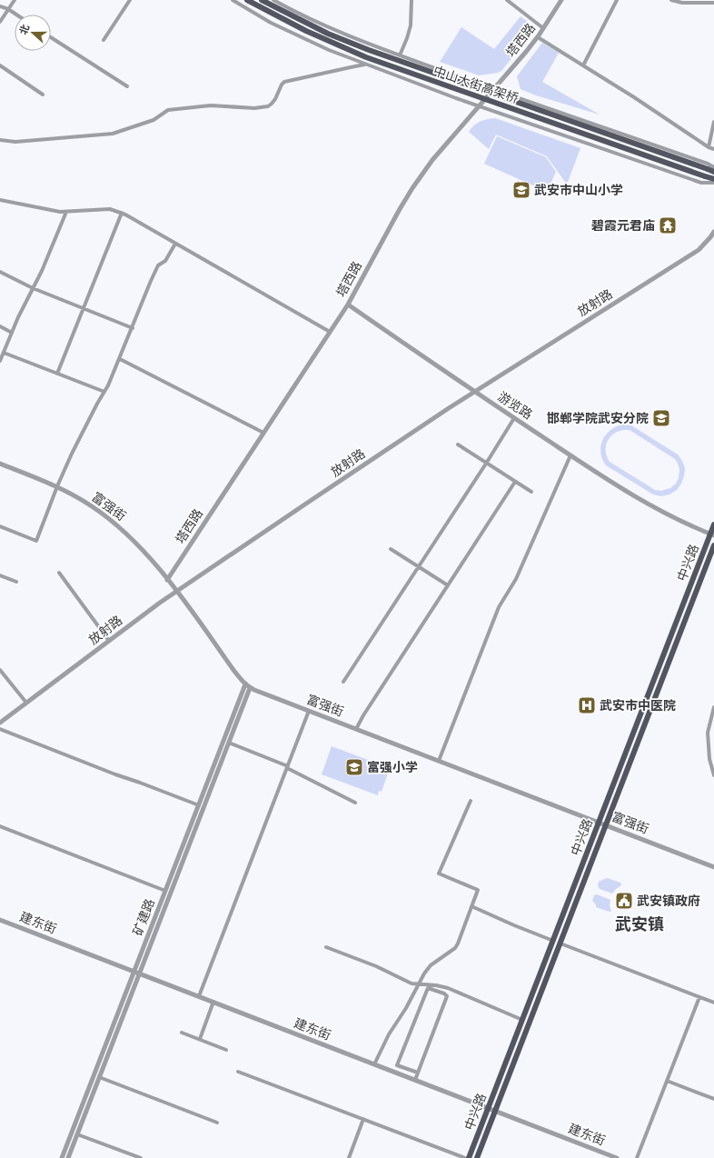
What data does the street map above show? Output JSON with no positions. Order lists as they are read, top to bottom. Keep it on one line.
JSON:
{"streets":{"main road":["中山大街高架桥","中兴路"],"street":["塔西路","放射路","游览路","富强街","矿建路","建东街"]},"crossings":[["塔西路","游览路"],["塔西路","富强街"],["放射路","游览路"],["放射路","富强街"],["游览路","中兴路"],["富强街","中兴路"],["富强街","矿建路"],["中兴路","建东街"],["矿建路","建东街"]],"districts":["武安镇"],"places":{"school or university":["武安市中山小学","邯郸学院武安分院","富强小学"],"temple":["碧霞元君庙"],"hospital":["武安市中医院"],"public building":["武安镇政府"]},"north":"left"}
